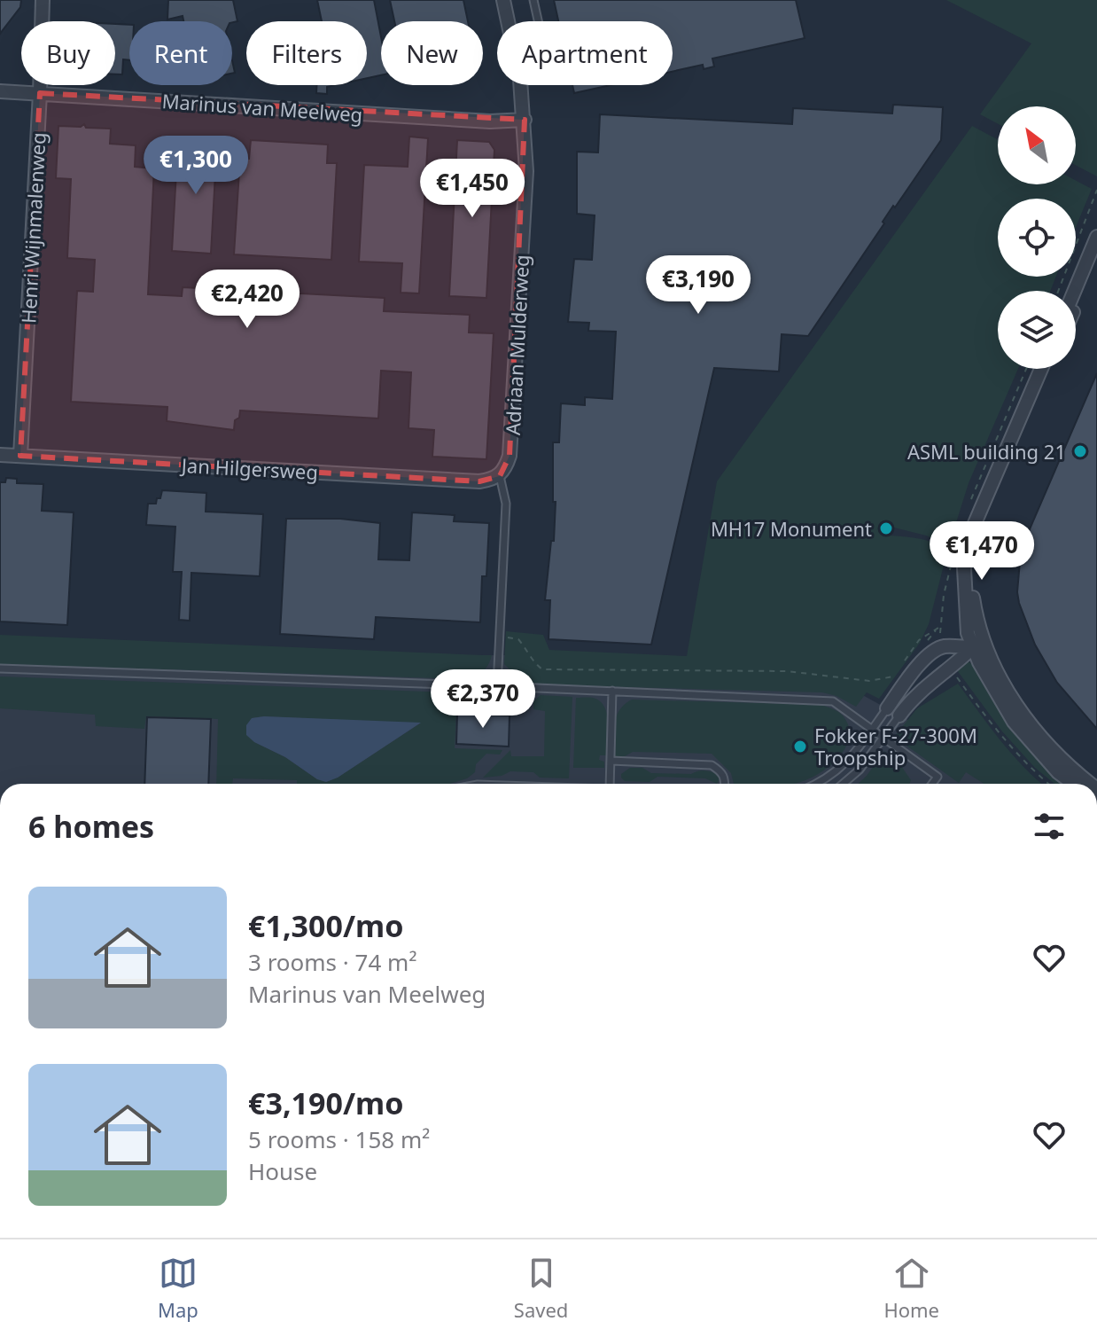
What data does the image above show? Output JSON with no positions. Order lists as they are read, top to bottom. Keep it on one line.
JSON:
{"streets":{"street":["Marinus van Meelweg","Henri Wijnmalenweg","Adriaan Mulderweg","Jan Hilgersweg"]},"crossings":[["Marinus van Meelweg","Henri Wijnmalenweg"],["Marinus van Meelweg","Adriaan Mulderweg"],["Henri Wijnmalenweg","Jan Hilgersweg"],["Adriaan Mulderweg","Jan Hilgersweg"]],"places":["ASML building 21","MH17 Monument","Fokker F-27-300M Troopship"],"north":"top left","page":{"chip":["Buy","Rent","Filters","New","Apartment"],"price":["€1,300","€1,450","€3,190","€2,420","€1,470","€2,370"],"heading":"6 homes","list":[{"name":"€1,300/mo","note":"3 rooms · 74 m² · Marinus van Meelweg"},{"name":"€3,190/mo","note":"5 rooms · 158 m² · House"}],"tabs":["Map","Saved","Home"]}}
